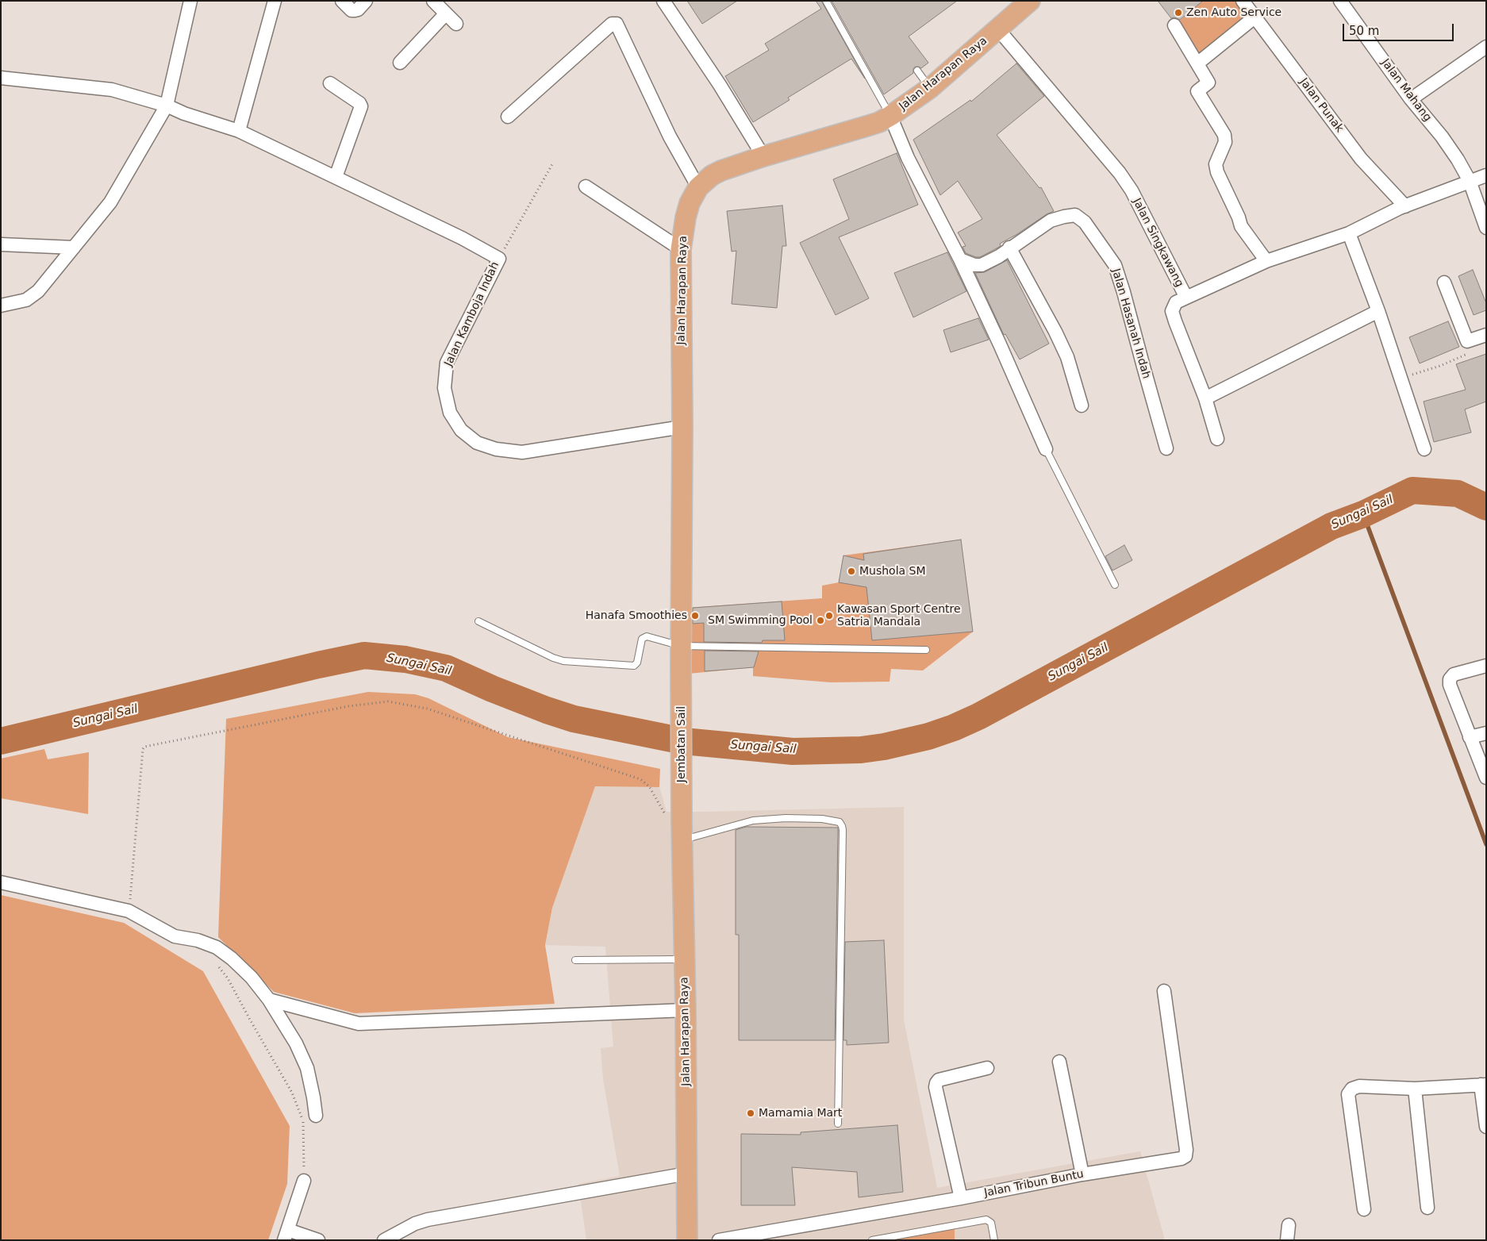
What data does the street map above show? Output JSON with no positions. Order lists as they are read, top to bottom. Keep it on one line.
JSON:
{"streets":{"main road":["Jalan Harapan Raya","Jembatan Sail"],"street":["Jalan Mahang","Jalan Punak","Jalan Singkawang","Jalan Kamboja Indah","Jalan Hasanah Indah","Jalan Tribun Buntu"]},"crossings":[["Jalan Harapan Raya","Jalan Singkawang"],["Jalan Harapan Raya","Jalan Kamboja Indah"],["Jalan Harapan Raya","Jembatan Sail"],["Jalan Mahang","Jalan Singkawang"],["Jalan Punak","Jalan Singkawang"]],"water":["Sungai Sail"],"places":["Zen Auto Service","Mushola SM","Hanafa Smoothies","Kawasan Sport Centre Satria Mandala","SM Swimming Pool","Mamamia Mart"],"scale_bar":"50 m"}
